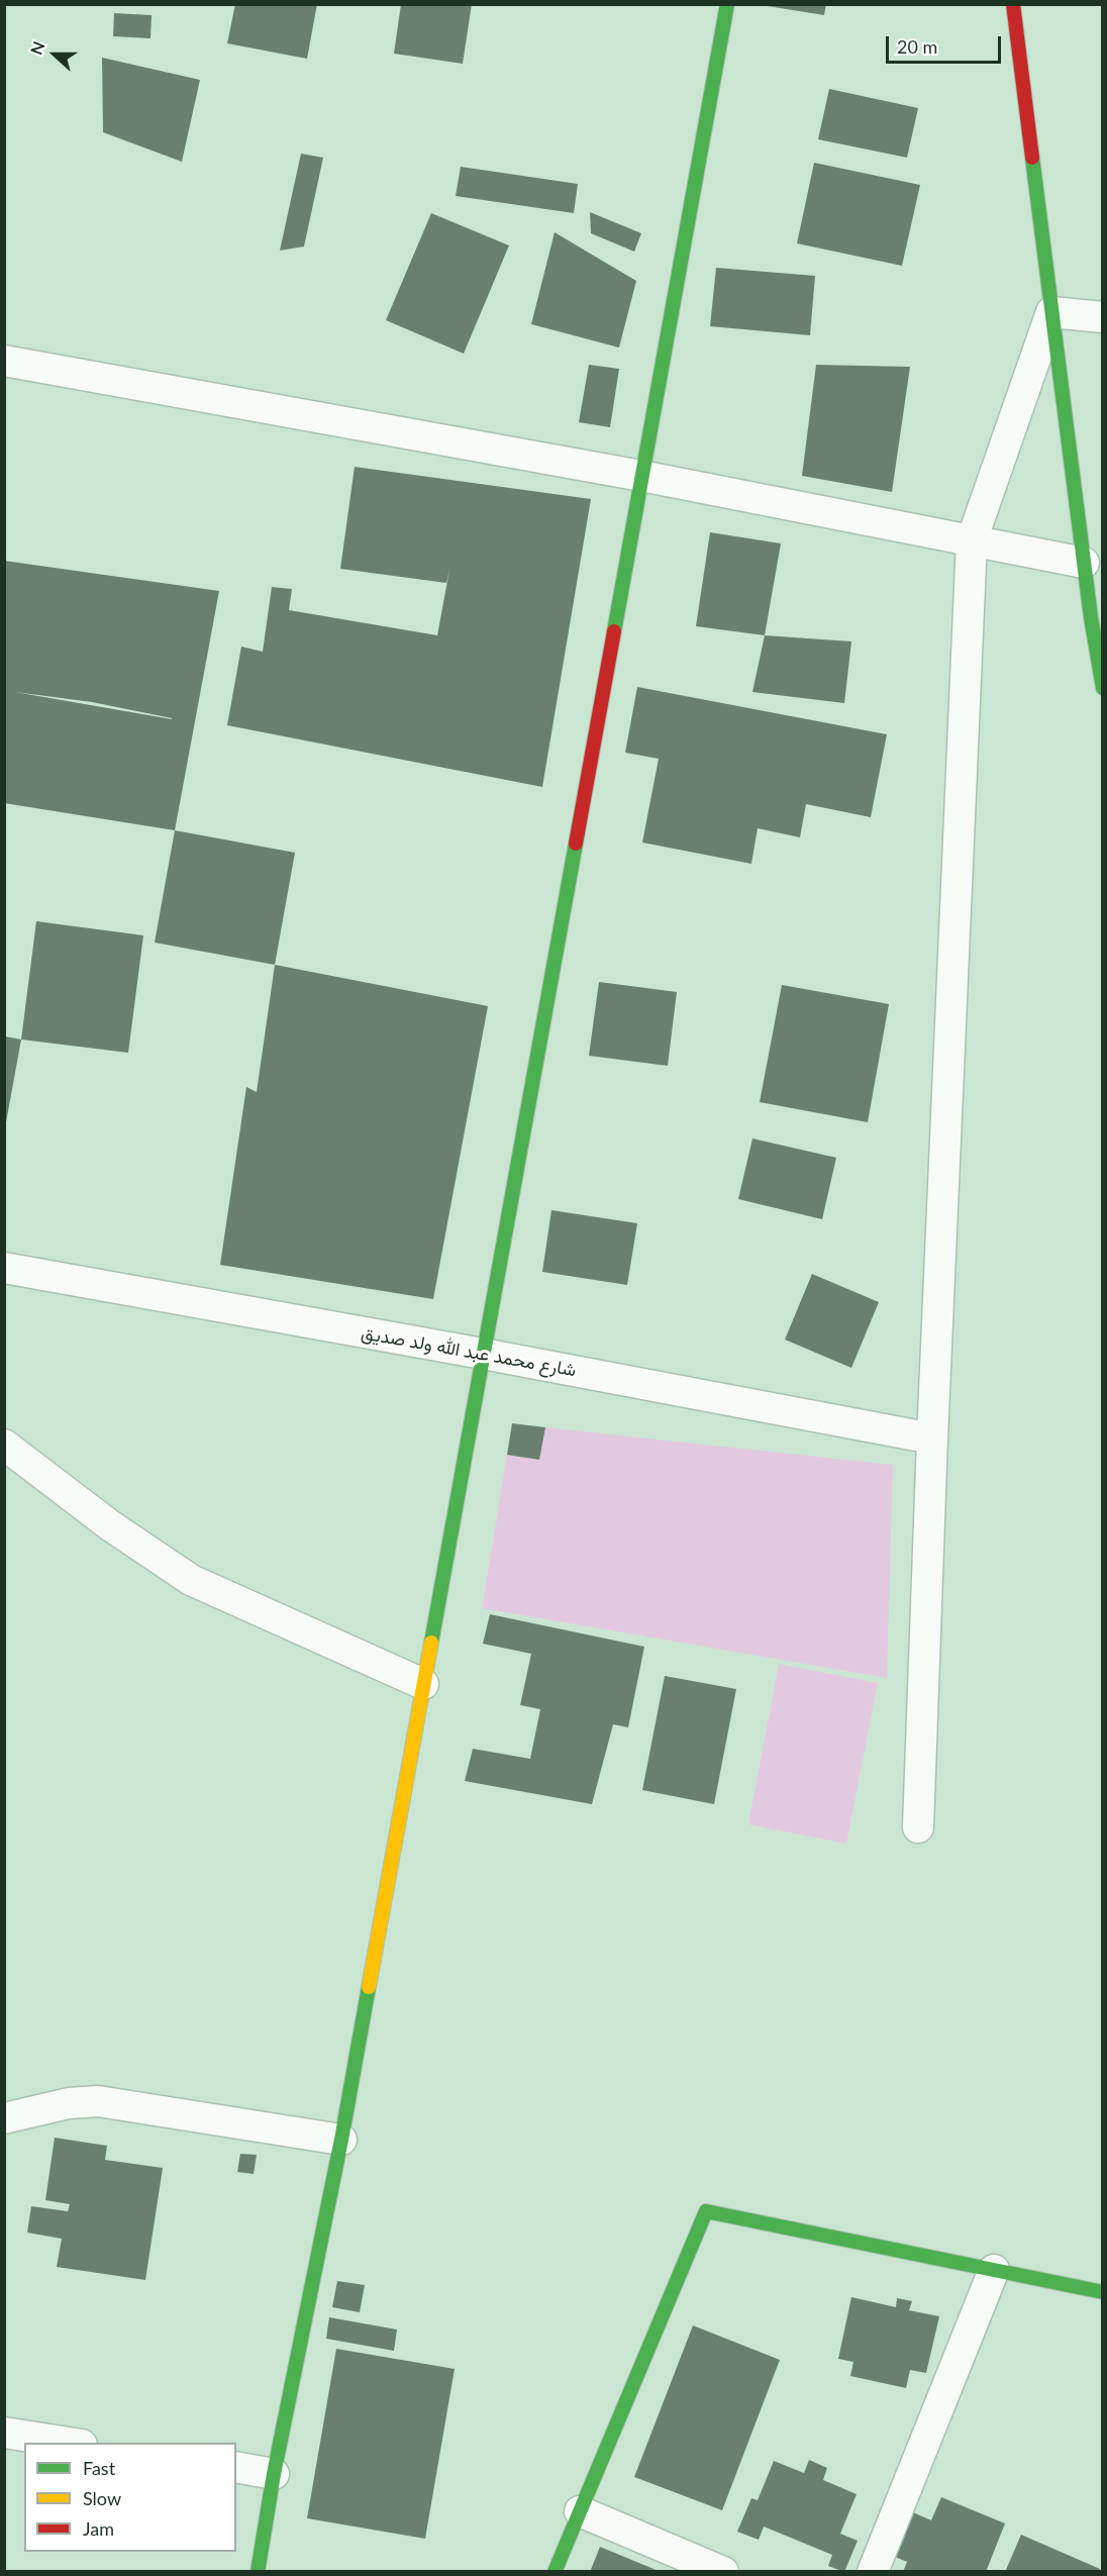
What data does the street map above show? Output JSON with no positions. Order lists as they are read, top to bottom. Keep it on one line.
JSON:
{"streets":{"street":["شارع محمد عبد الله ولد صديق"]},"legend":["Fast","Slow","Jam"],"scale_bar":"20 m","north":"left"}
